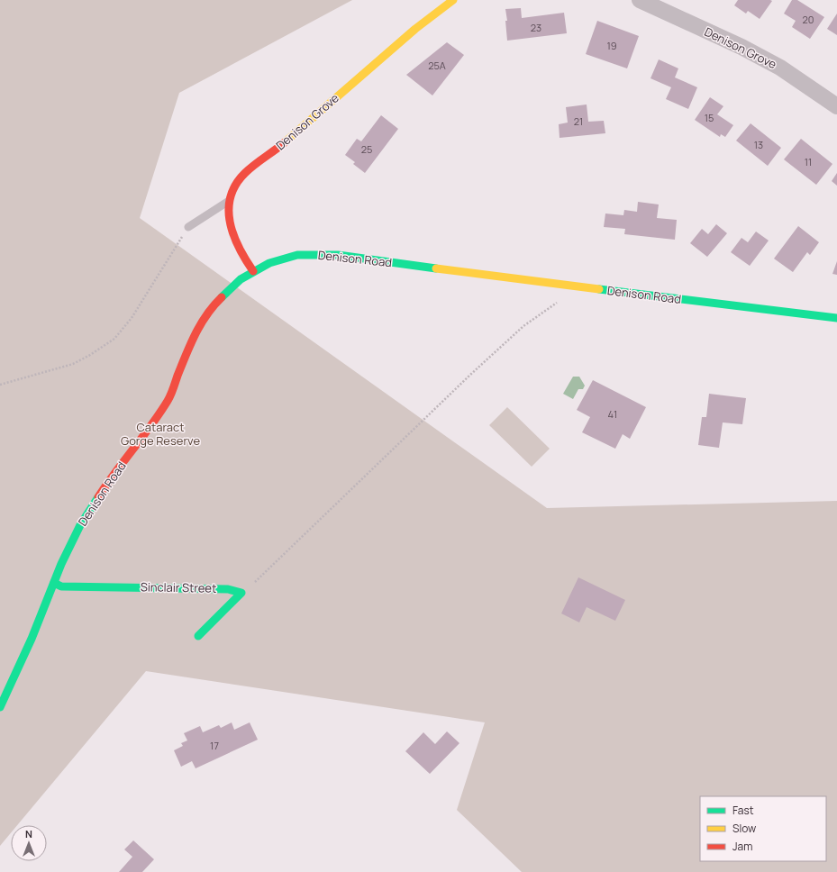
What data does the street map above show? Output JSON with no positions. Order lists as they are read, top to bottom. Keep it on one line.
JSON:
{"streets":{"street":["Denison Grove","Denison Road","Sinclair Street"]},"crossings":[["Denison Grove","Denison Road"],["Denison Road","Sinclair Street"]],"parks":["Cataract Gorge Reserve"],"house_numbers":["20","23","19","25A","15","21","13","25","11","41","17"],"legend":["Fast","Slow","Jam"],"north":"top"}
